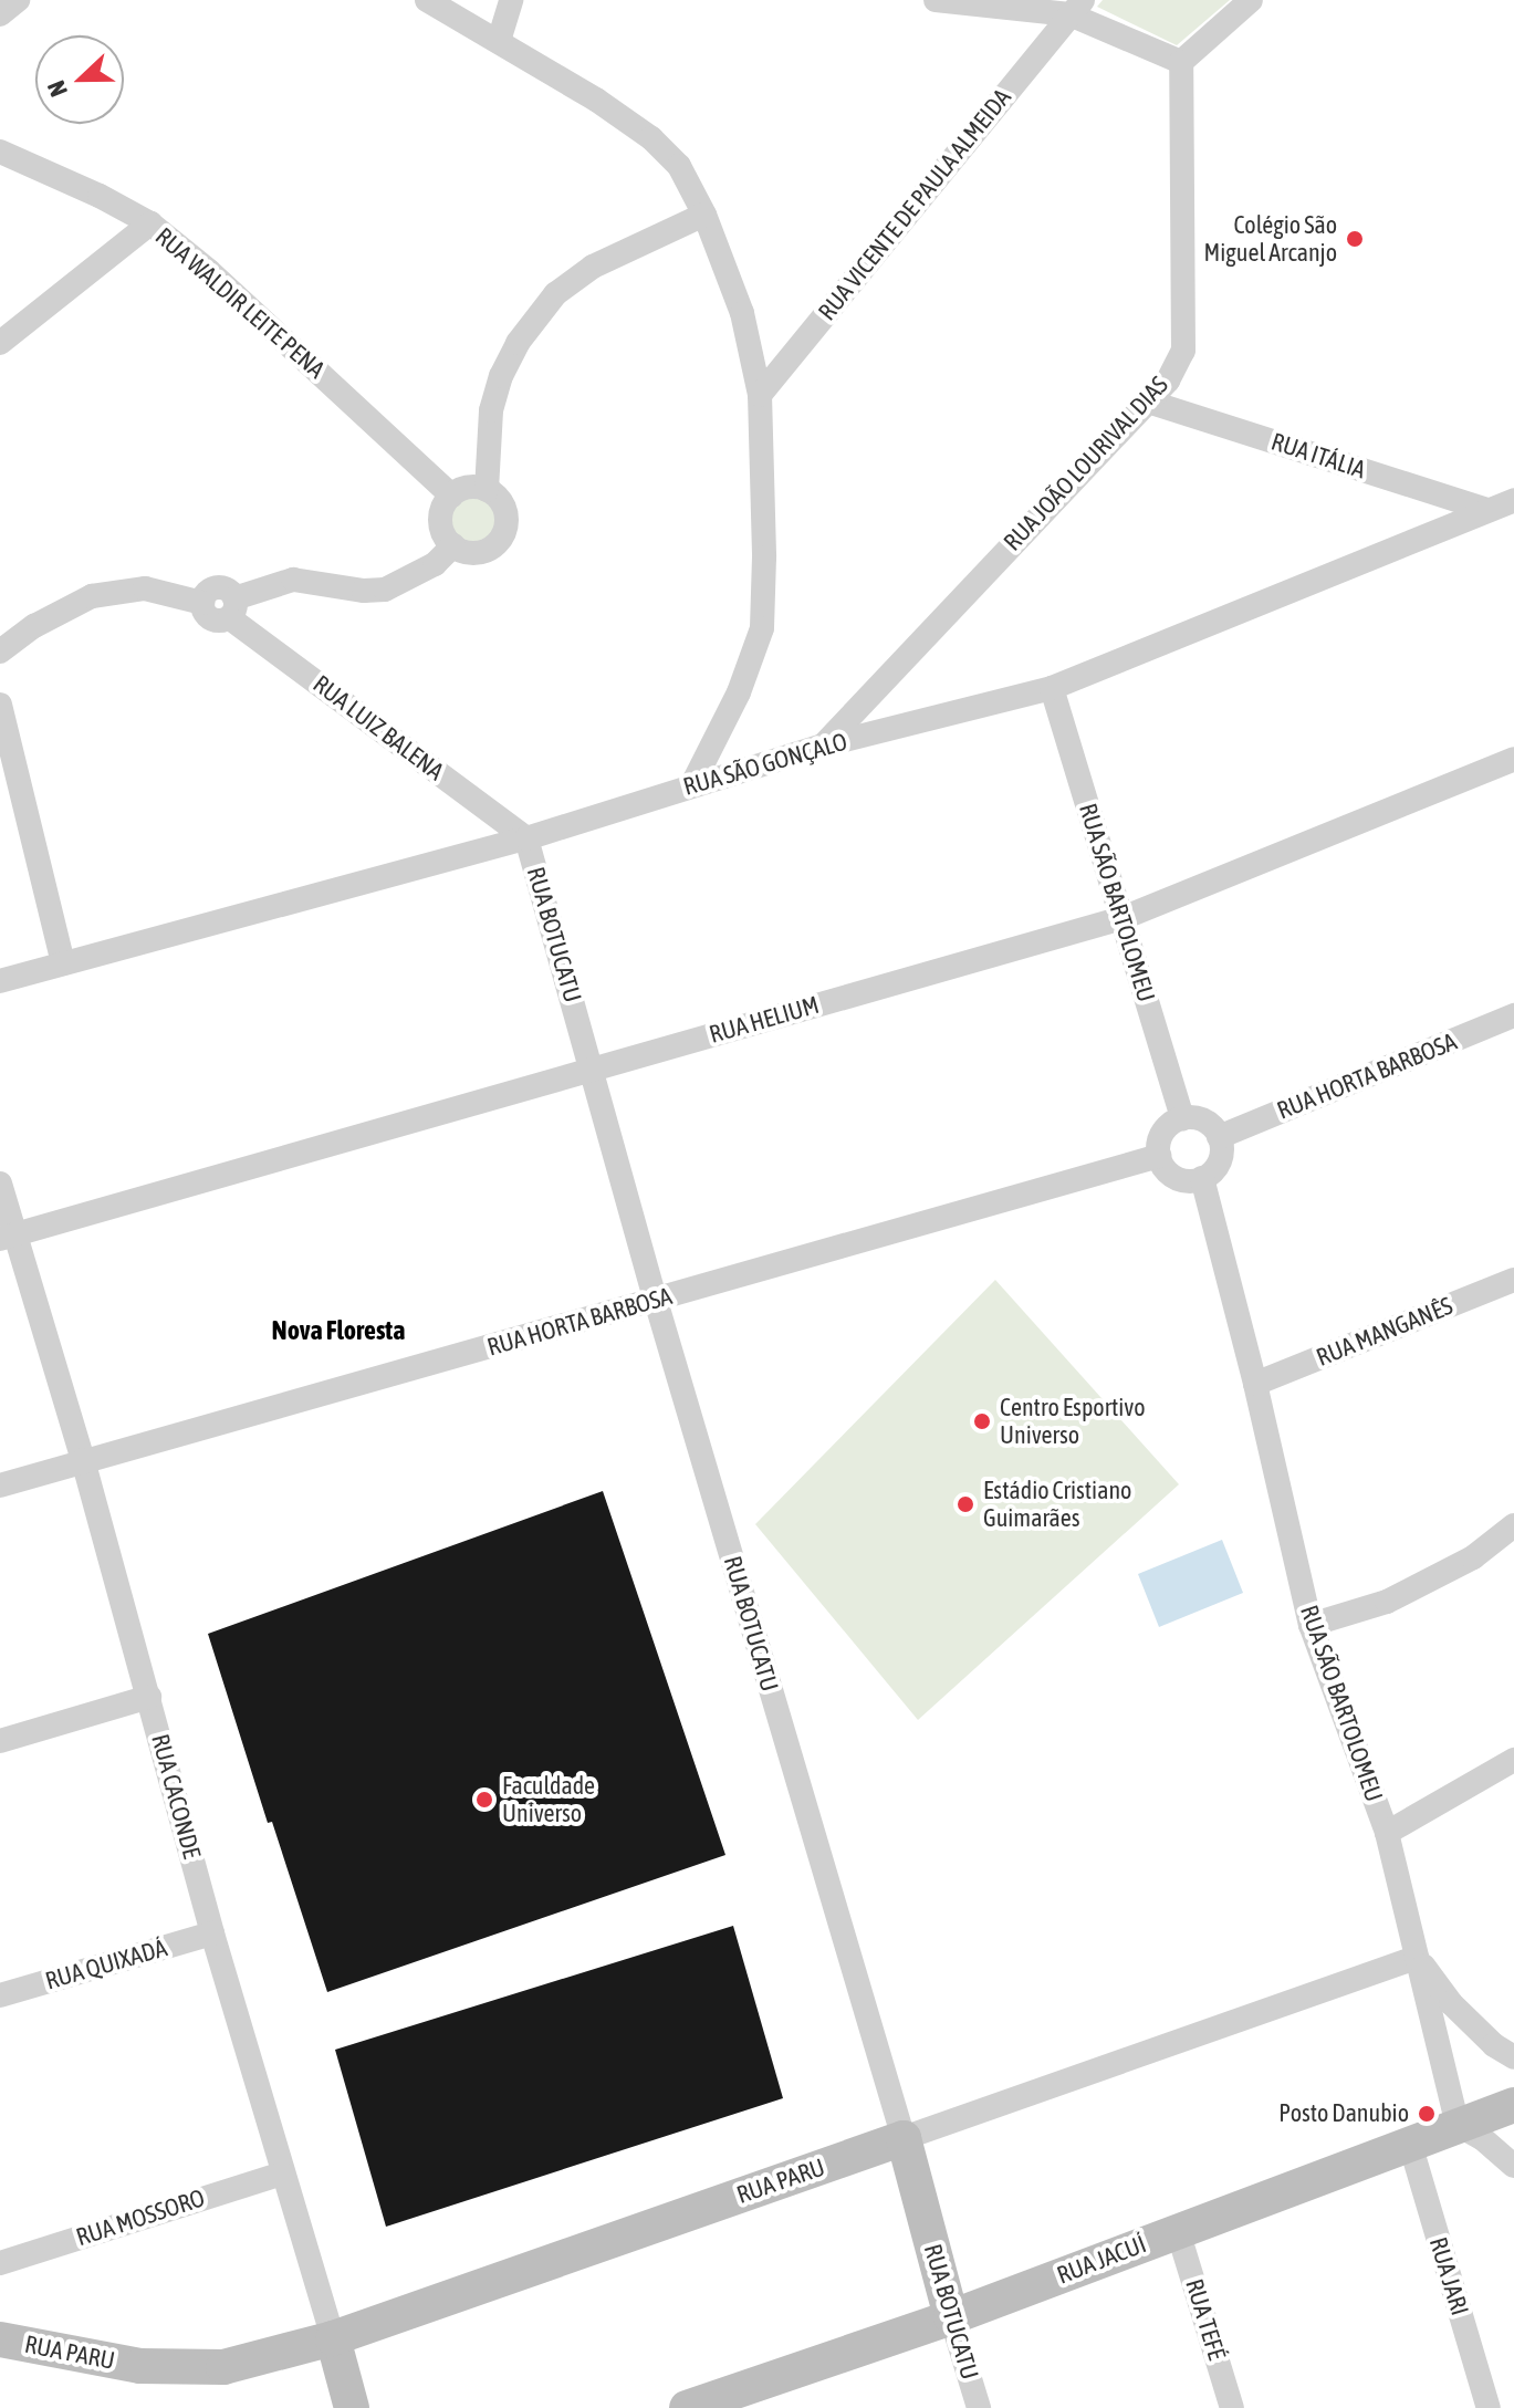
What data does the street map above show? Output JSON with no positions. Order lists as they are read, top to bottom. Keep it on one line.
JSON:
{"streets":{"street":["RUA VICENTE DE PAULA ALMEIDA","RUA WALDIR LEITE PENA","RUA ITÁLIA","RUA JOÃO LOURIVAL DIAS","RUA LUIZ BALENA","RUA SÃO GONÇALO","RUA SÃO BARTOLOMEU","RUA BOTUCATU","RUA HELIUM","RUA HORTA BARBOSA","RUA MANGANÊS","RUA CACONDE","RUA QUIXADÁ","RUA PARU","RUA MOSSORO","RUA JACUÍ","RUA JARI","RUA TEFÉ"]},"crossings":[["RUA ITÁLIA","RUA JOÃO LOURIVAL DIAS"],["RUA ITÁLIA","RUA SÃO GONÇALO"],["RUA JOÃO LOURIVAL DIAS","RUA SÃO GONÇALO"],["RUA LUIZ BALENA","RUA SÃO GONÇALO"],["RUA LUIZ BALENA","RUA BOTUCATU"],["RUA SÃO GONÇALO","RUA SÃO BARTOLOMEU"],["RUA SÃO GONÇALO","RUA BOTUCATU"],["RUA SÃO BARTOLOMEU","RUA HELIUM"],["RUA SÃO BARTOLOMEU","RUA HORTA BARBOSA"],["RUA SÃO BARTOLOMEU","RUA MANGANÊS"],["RUA SÃO BARTOLOMEU","RUA PARU"],["RUA SÃO BARTOLOMEU","RUA JACUÍ"],["RUA BOTUCATU","RUA HELIUM"],["RUA BOTUCATU","RUA HORTA BARBOSA"],["RUA BOTUCATU","RUA PARU"],["RUA BOTUCATU","RUA JACUÍ"],["RUA HELIUM","RUA CACONDE"],["RUA HORTA BARBOSA","RUA CACONDE"],["RUA CACONDE","RUA QUIXADÁ"],["RUA CACONDE","RUA PARU"],["RUA CACONDE","RUA MOSSORO"],["RUA JACUÍ","RUA JARI"],["RUA JACUÍ","RUA TEFÉ"]],"districts":["Nova Floresta"],"places":["Colégio São Miguel Arcanjo","Centro Esportivo Universo","Estádio Cristiano Guimarães","Faculdade Universo","Posto Danubio"],"north":"left"}
